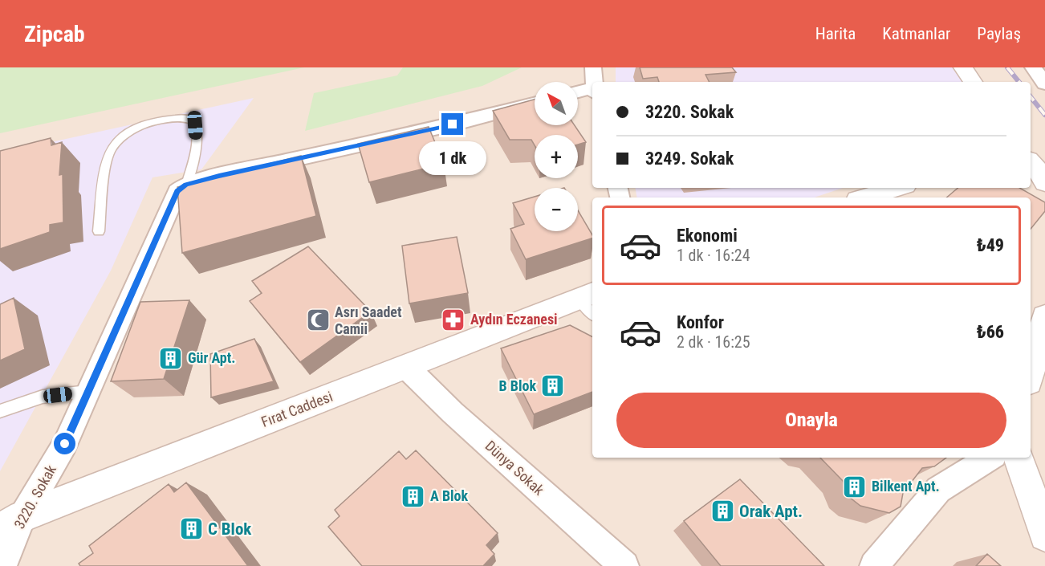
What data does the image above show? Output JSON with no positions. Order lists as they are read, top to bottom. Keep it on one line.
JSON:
{"streets":{"street":["Fırat Caddesi","Dünya Sokak","3220. Sokak"]},"crossings":[["Fırat Caddesi","Dünya Sokak"],["Fırat Caddesi","3220. Sokak"]],"places":{"pharmacy":["Aydın Eczanesi"],"mosque":["Asrı Saadet Camii"],"building":["Gür Apt.","B Blok","Bilkent Apt.","A Blok","Orak Apt.","C Blok"]},"north":"top left","page":{"header":"Zipcab","nav":["Harita","Katmanlar","Paylaş"],"map_buttons":["+","−"],"banner":["3220. Sokak","3249. Sokak"],"bubble":"1 dk","list":[{"name":"Ekonomi","note":"1 dk · 16:24","value":"₺49"},{"name":"Konfor","note":"2 dk · 16:25","value":"₺66"}],"buttons":"Onayla"}}
